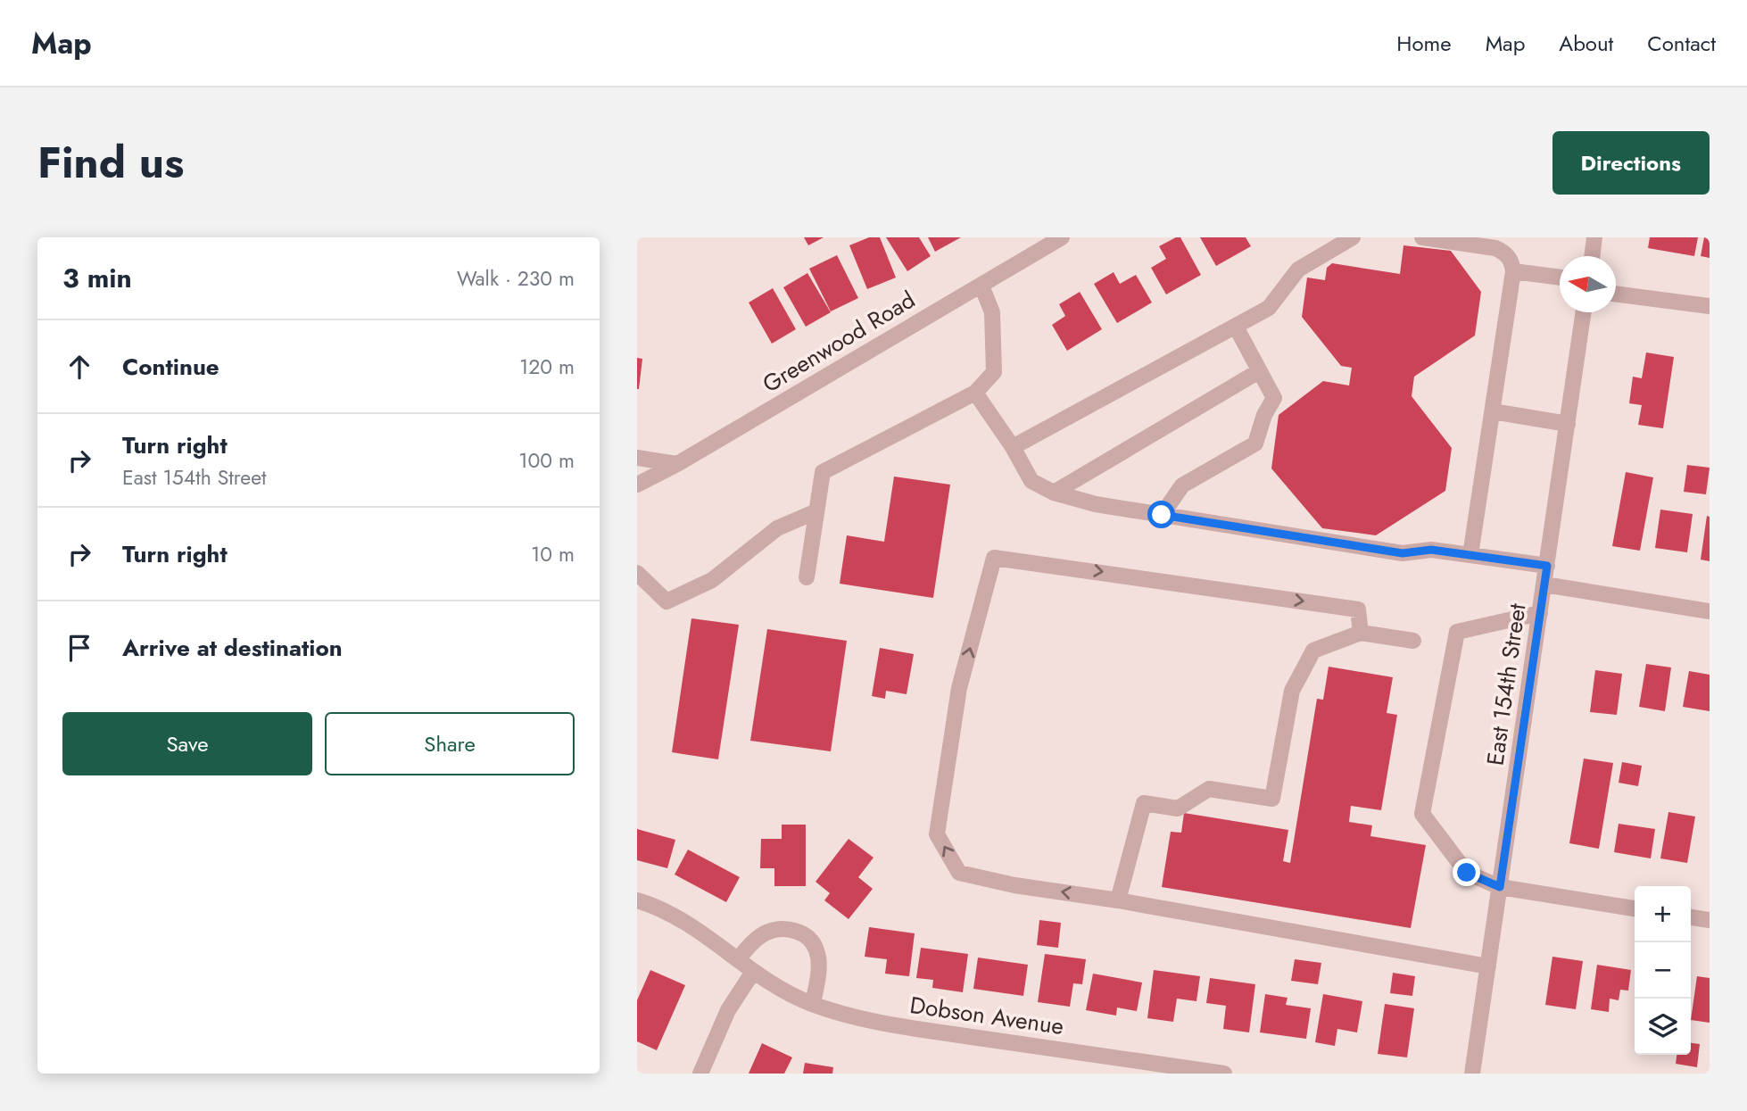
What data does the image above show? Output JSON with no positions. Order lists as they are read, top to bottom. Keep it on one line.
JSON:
{"streets":{"street":["Greenwood Road","East 154th Street","Dobson Avenue"]},"north":"left","page":{"header":"Map","nav":["Home","Map","About","Contact"],"title":"Find us","buttons":["Directions",["Save","Share"]],"heading":["3 min","Walk · 230 m"],"list":[["Continue","120 m"],["Turn right","East 154th Street","100 m"],["Turn right","10 m"],"Arrive at destination"],"map_buttons":["+","−"]}}
